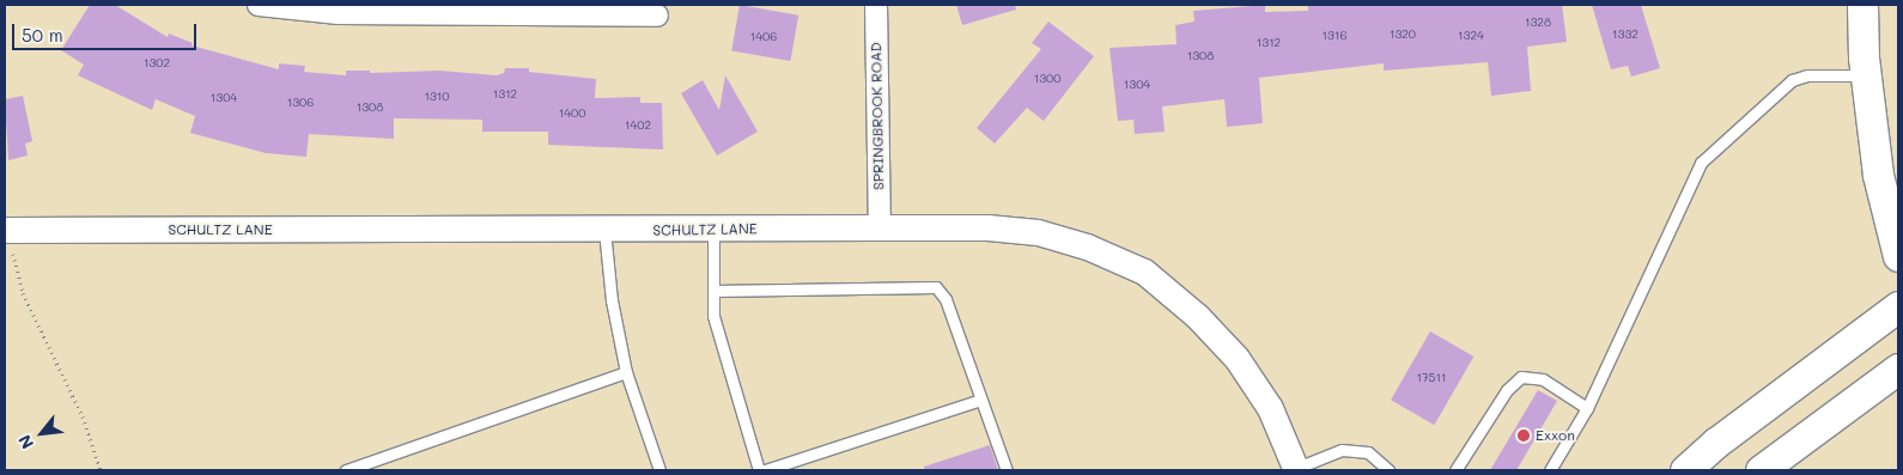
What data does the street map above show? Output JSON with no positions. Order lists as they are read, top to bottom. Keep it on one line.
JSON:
{"streets":{"street":["SPRINGBROOK ROAD","SCHULTZ LANE"]},"crossings":[["SPRINGBROOK ROAD","SCHULTZ LANE"]],"places":["Exxon"],"house_numbers":["1328","1320","1332","1316","1324","1406","1312","1308","1302","1300","1304","1312","1310","1304","1306","1308","1400","1402","17511"],"scale_bar":"50 m","north":"bottom left"}
